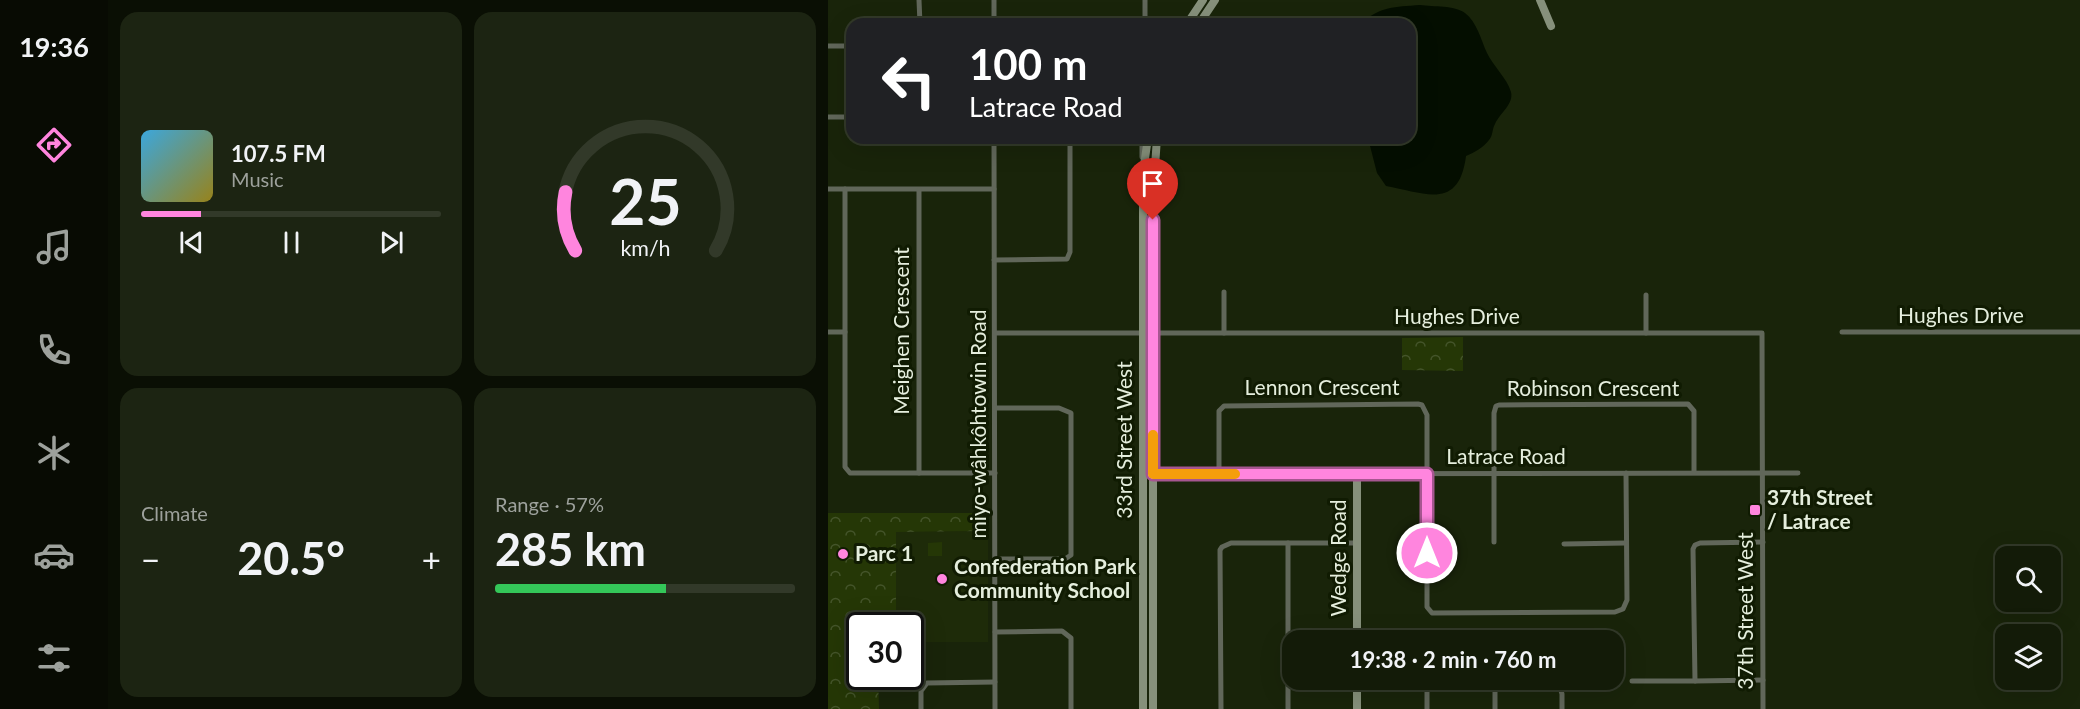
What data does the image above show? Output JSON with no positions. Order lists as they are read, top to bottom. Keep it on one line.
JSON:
{"streets":{"main road":["33rd Street West","Wedge Road"],"street":["Hughes Drive","Meighen Crescent","Lennon Crescent","Robinson Crescent","miyo-wâhkôhtowin Road","Latrace Road","37th Street West"]},"crossings":[["Hughes Drive","miyo-wâhkôhtowin Road"],["Hughes Drive","33rd Street West"],["Hughes Drive","37th Street West"],["Lennon Crescent","Latrace Road"],["Robinson Crescent","Latrace Road"],["33rd Street West","Latrace Road"],["Latrace Road","Wedge Road"],["Latrace Road","37th Street West"]],"places":{"transit":["37th Street / Latrace"],"other":["Parc 1","Confederation Park Community School"]},"page":{"tabs":"19:36","turn":["100 m","Latrace Road"],"song":["107.5 FM","Music"],"tile":["Climate",["Range · 57%","285 km"]],"heat":["−","20.5°","+"],"limit":"30","trip":"19:38 · 2 min · 760 m","gauge":["25","km/h"]}}
